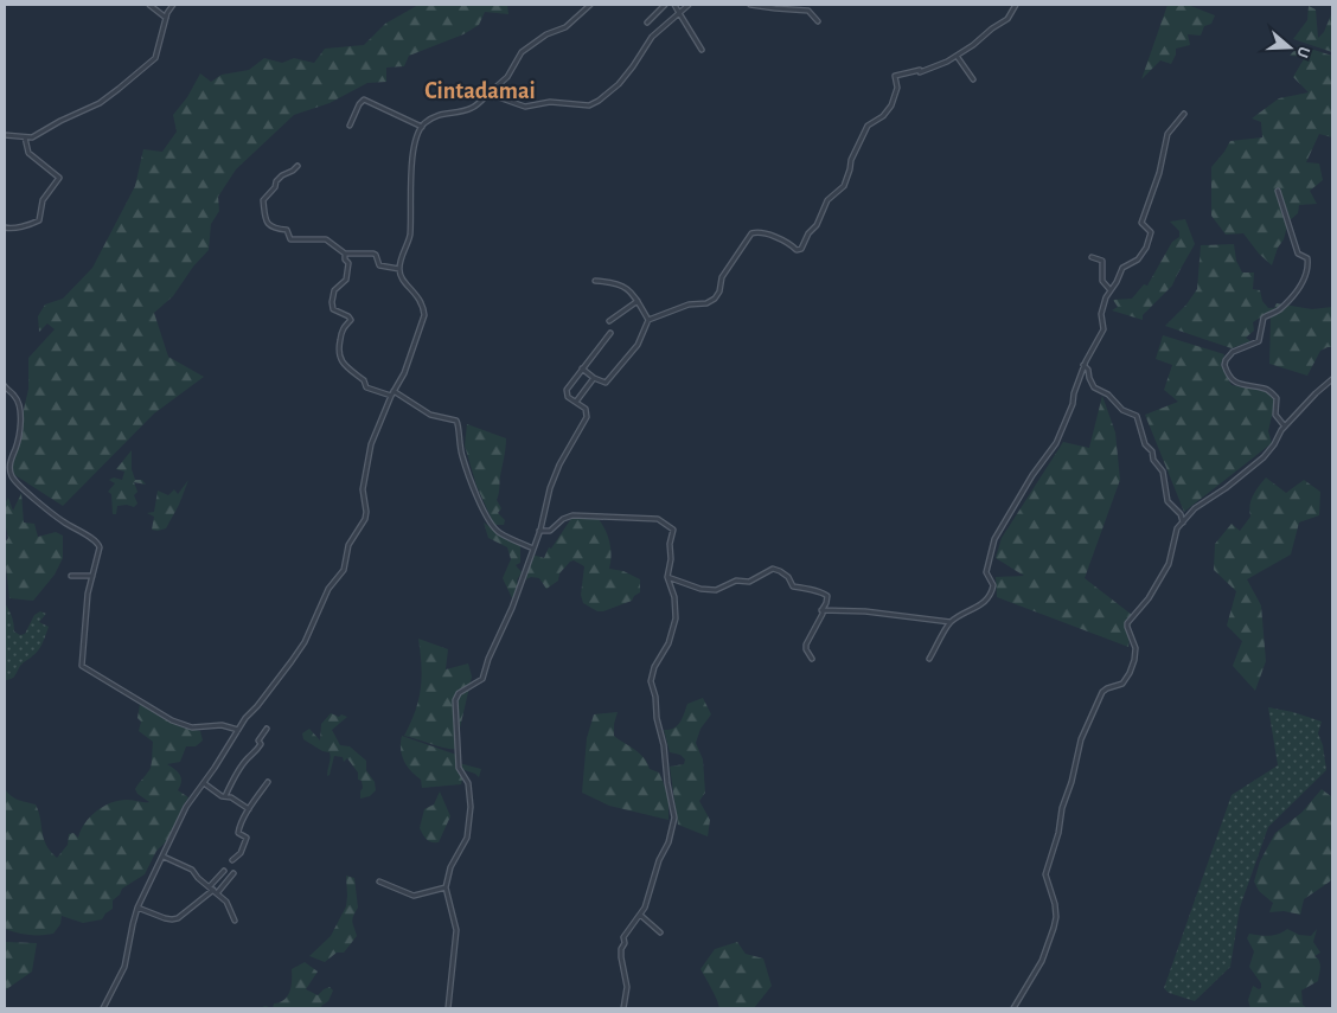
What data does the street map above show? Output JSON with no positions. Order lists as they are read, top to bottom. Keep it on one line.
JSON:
{"districts":["Cintadamai"],"north":"right"}
